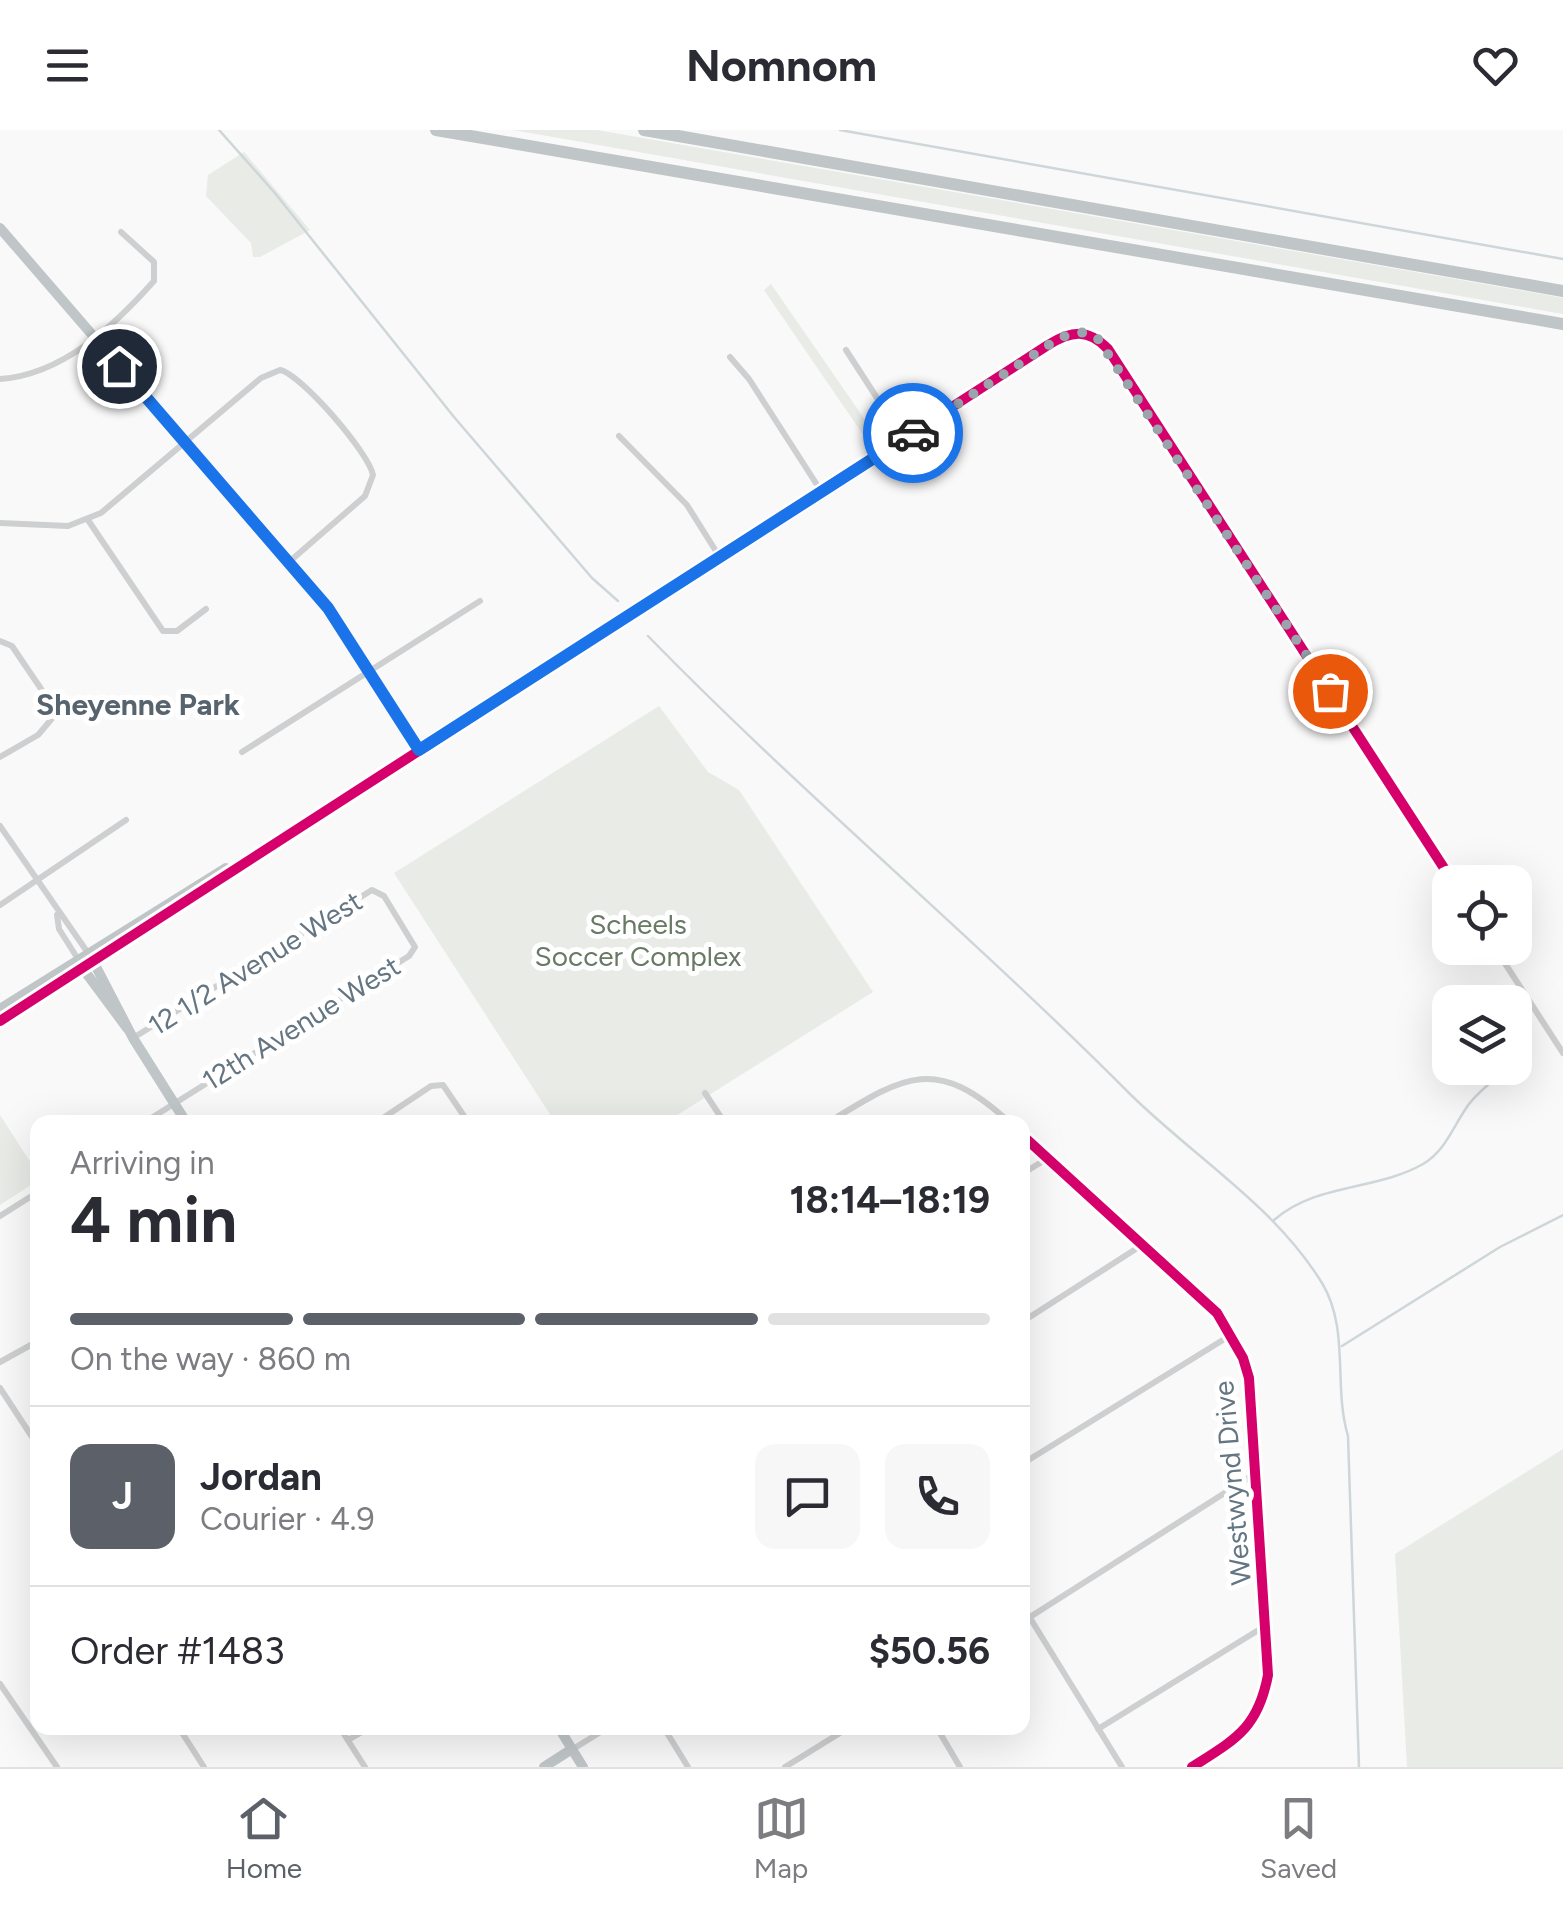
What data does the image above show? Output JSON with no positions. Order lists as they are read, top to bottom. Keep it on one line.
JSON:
{"streets":{"street":["12 1/2 Avenue West","12th Avenue West","Westwynd Drive"]},"crossings":[["12 1/2 Avenue West","12th Avenue West"]],"districts":["Sheyenne Park"],"parks":["Scheels Soccer Complex"],"page":{"header":"Nomnom","heading":["4 min","Arriving in","18:14–18:19"],"panel":["Jordan","Courier · 4.9","Order #1483","$50.56"],"bar":"On the way · 860 m","round":"J","tabs":["Home","Map","Saved"]}}
